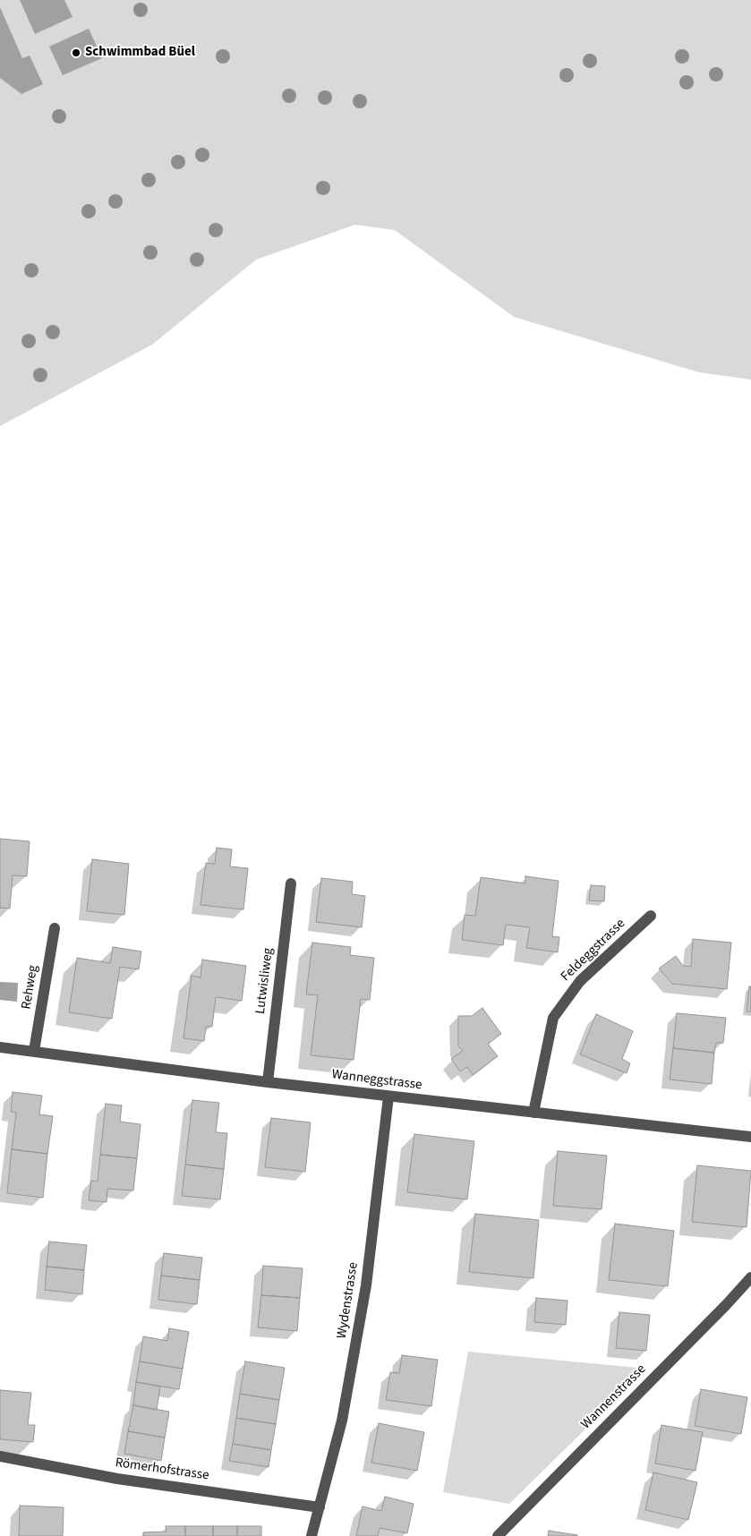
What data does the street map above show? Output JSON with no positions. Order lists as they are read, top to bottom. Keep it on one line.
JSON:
{"streets":{"street":["Feldeggstrasse","Lutwisliweg","Rehweg","Wanneggstrasse","Wydenstrasse","Wannenstrasse","Römerhofstrasse"]},"crossings":[["Feldeggstrasse","Wanneggstrasse"],["Lutwisliweg","Wanneggstrasse"],["Rehweg","Wanneggstrasse"],["Wanneggstrasse","Wydenstrasse"],["Wydenstrasse","Römerhofstrasse"]],"places":["Schwimmbad Büel"]}
